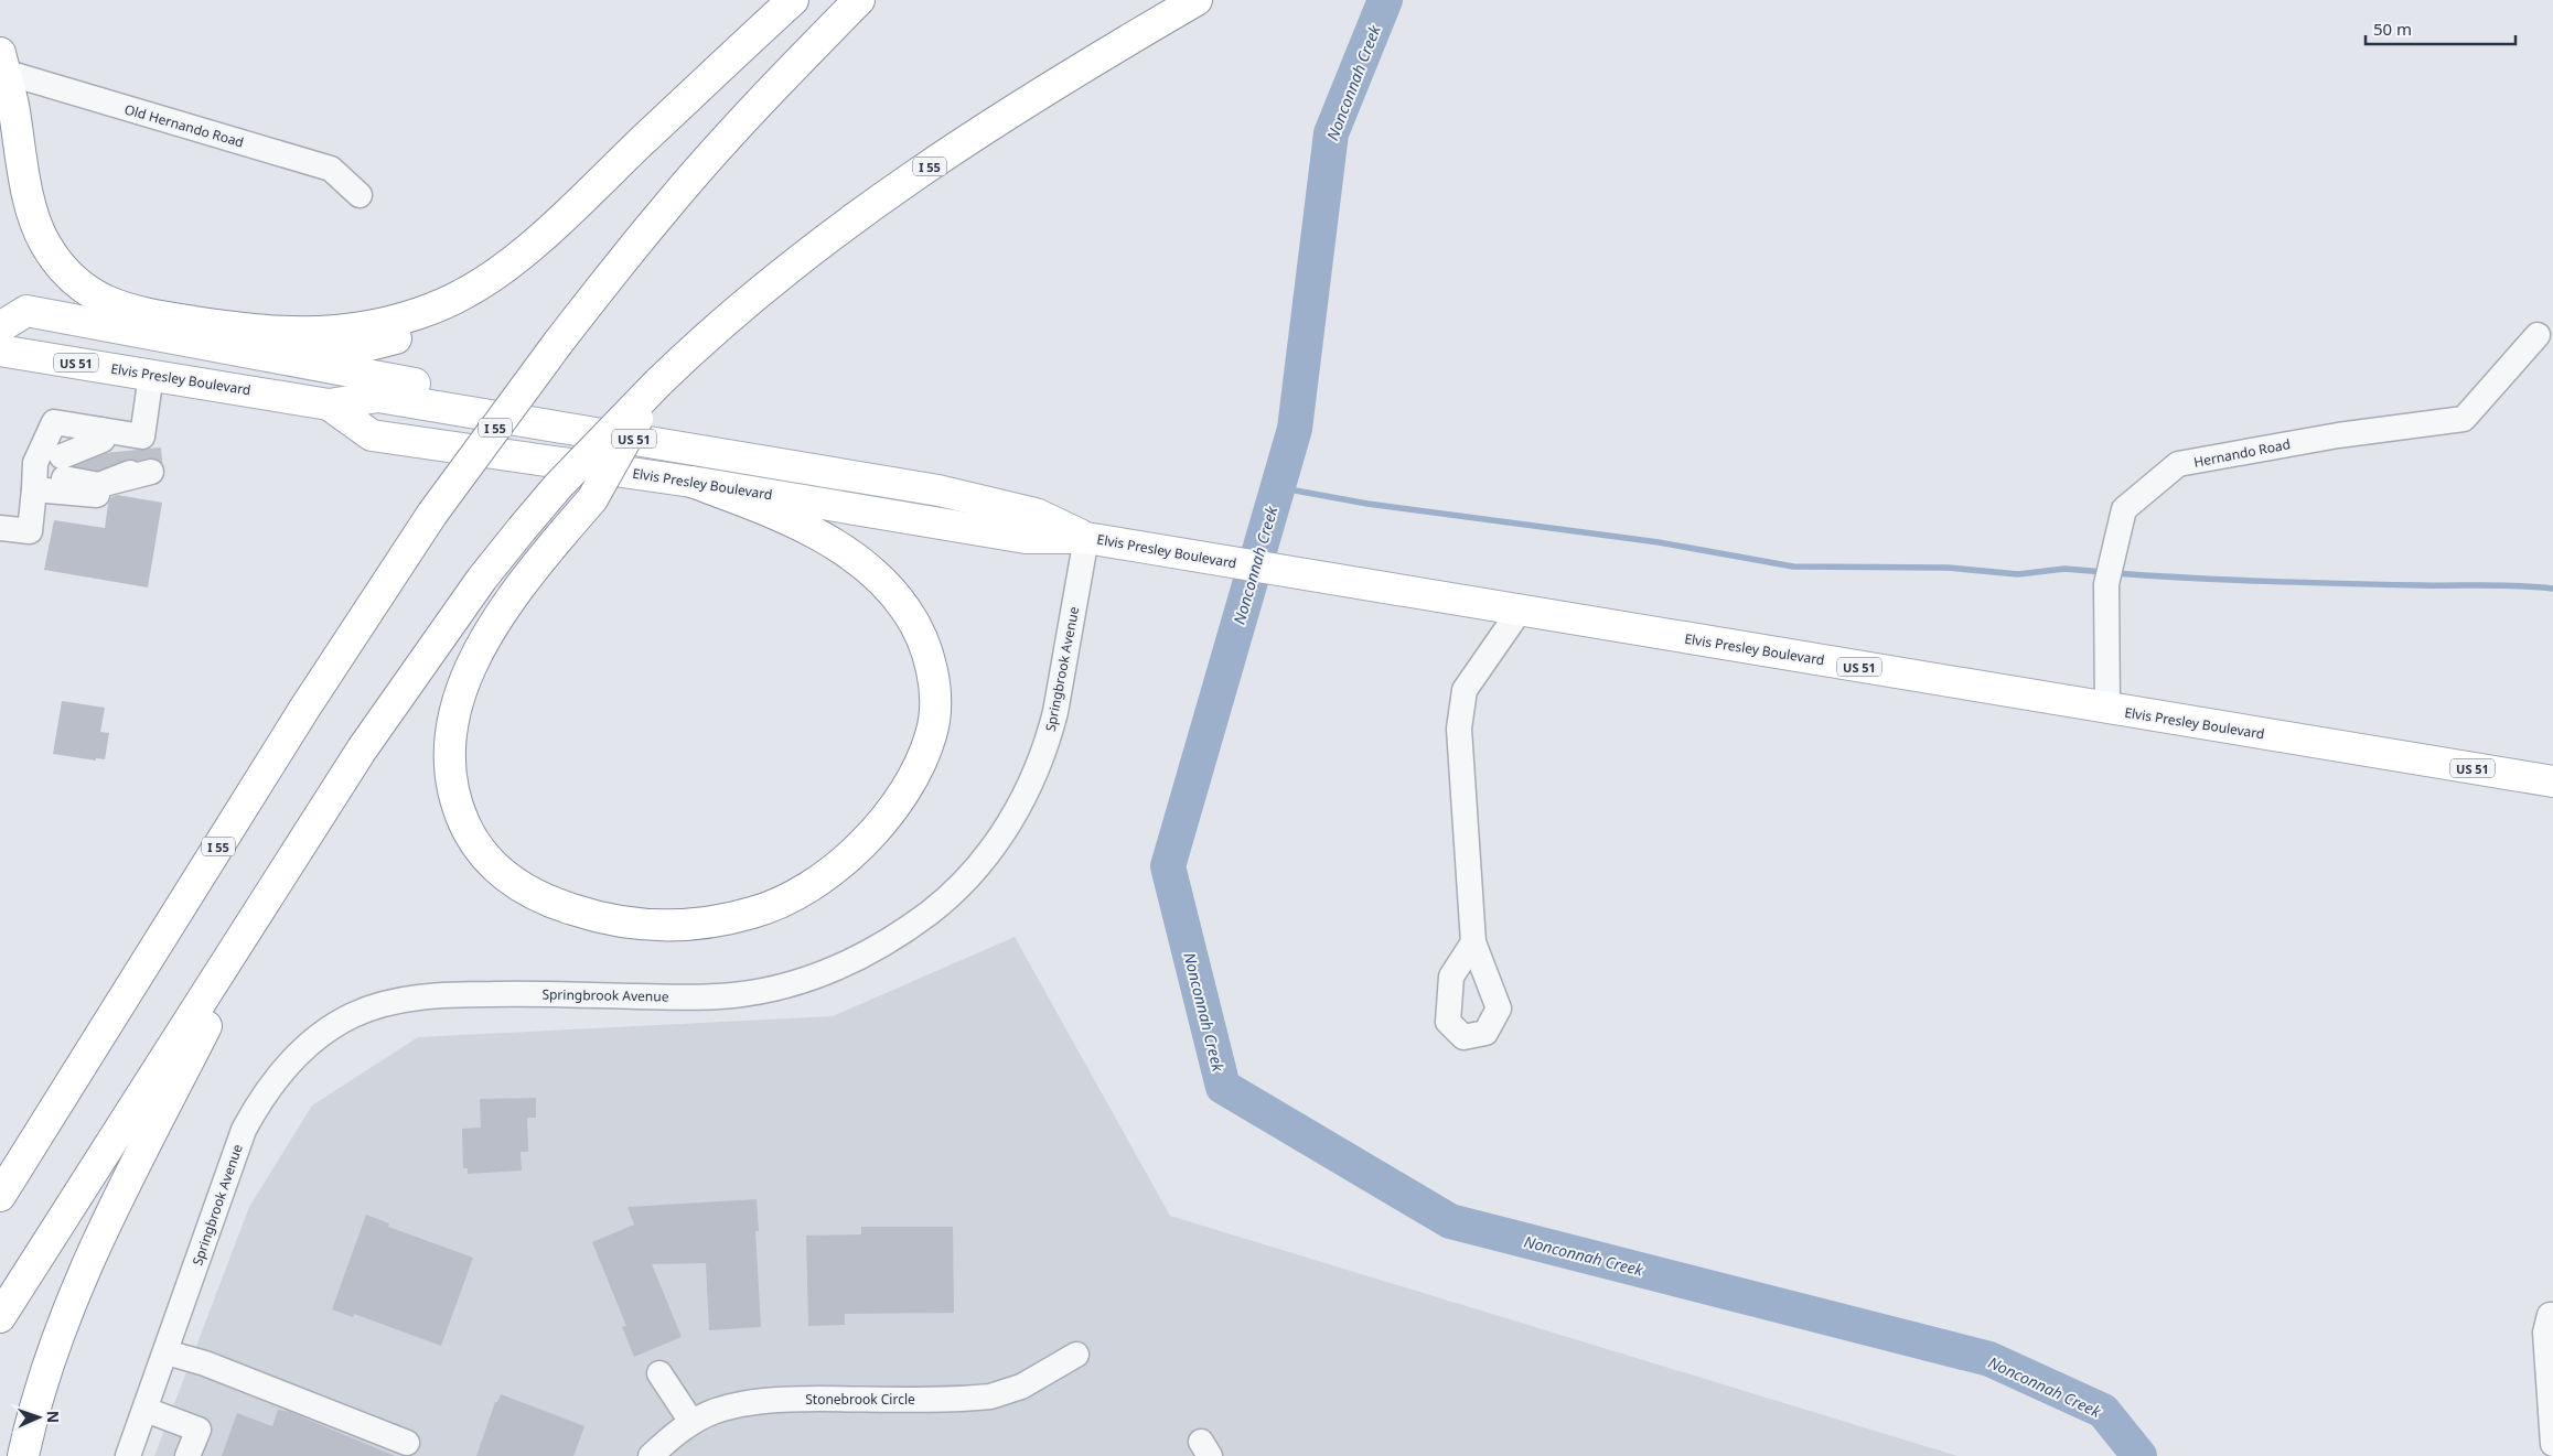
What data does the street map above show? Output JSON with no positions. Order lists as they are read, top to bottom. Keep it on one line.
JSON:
{"streets":{"main road":["I 55","US 51","Elvis Presley Boulevard"],"street":["Old Hernando Road","Hernando Road","Springbrook Avenue","Stonebrook Circle"]},"crossings":[["Elvis Presley Boulevard","Hernando Road"],["Elvis Presley Boulevard","Springbrook Avenue"]],"water":["Nonconnah Creek"],"scale_bar":"50 m","north":"right"}
